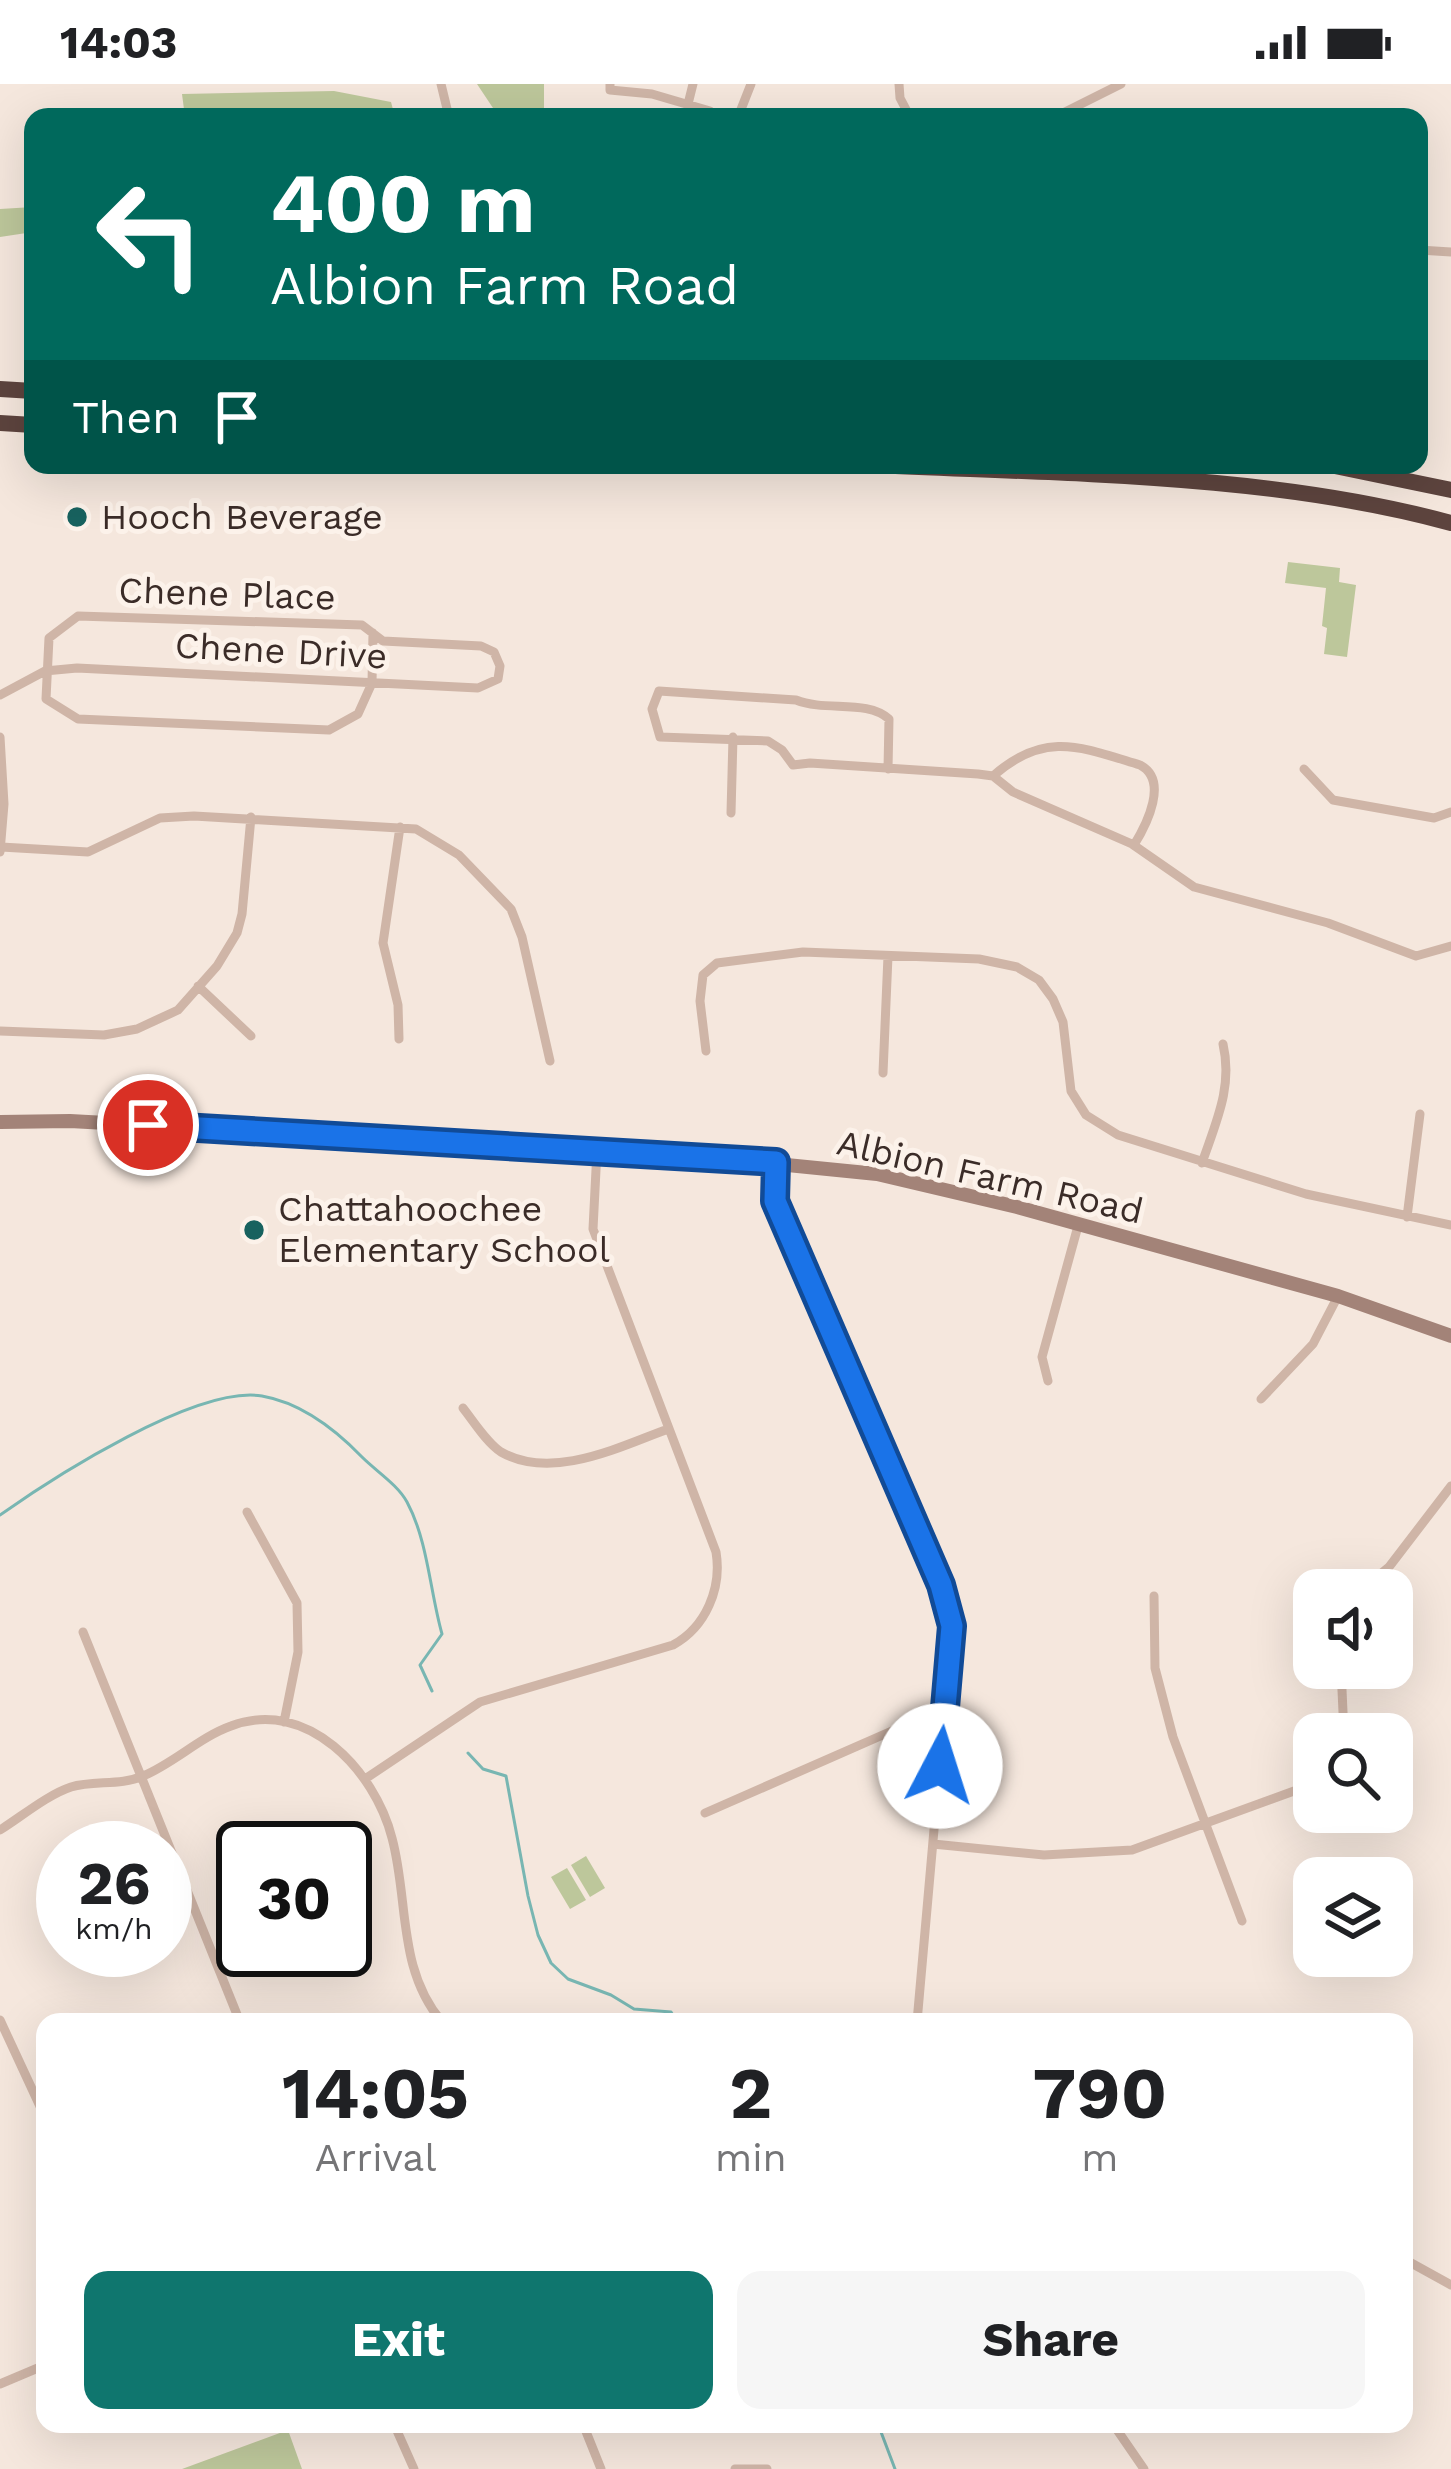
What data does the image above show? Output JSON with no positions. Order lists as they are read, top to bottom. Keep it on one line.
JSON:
{"streets":{"street":["Chene Place","Chene Drive","Albion Farm Road"]},"crossings":[["Chene Place","Chene Drive"]],"places":["Hooch Beverage","Chattahoochee Elementary School"],"page":{"status":"14:03","turn":["400 m","Albion Farm Road"],"then":"Then","speed":"26 km/h","limit":"30","eta":["14:05","Arrival","2","min","790","m"],"buttons":["Exit","Share"]}}
